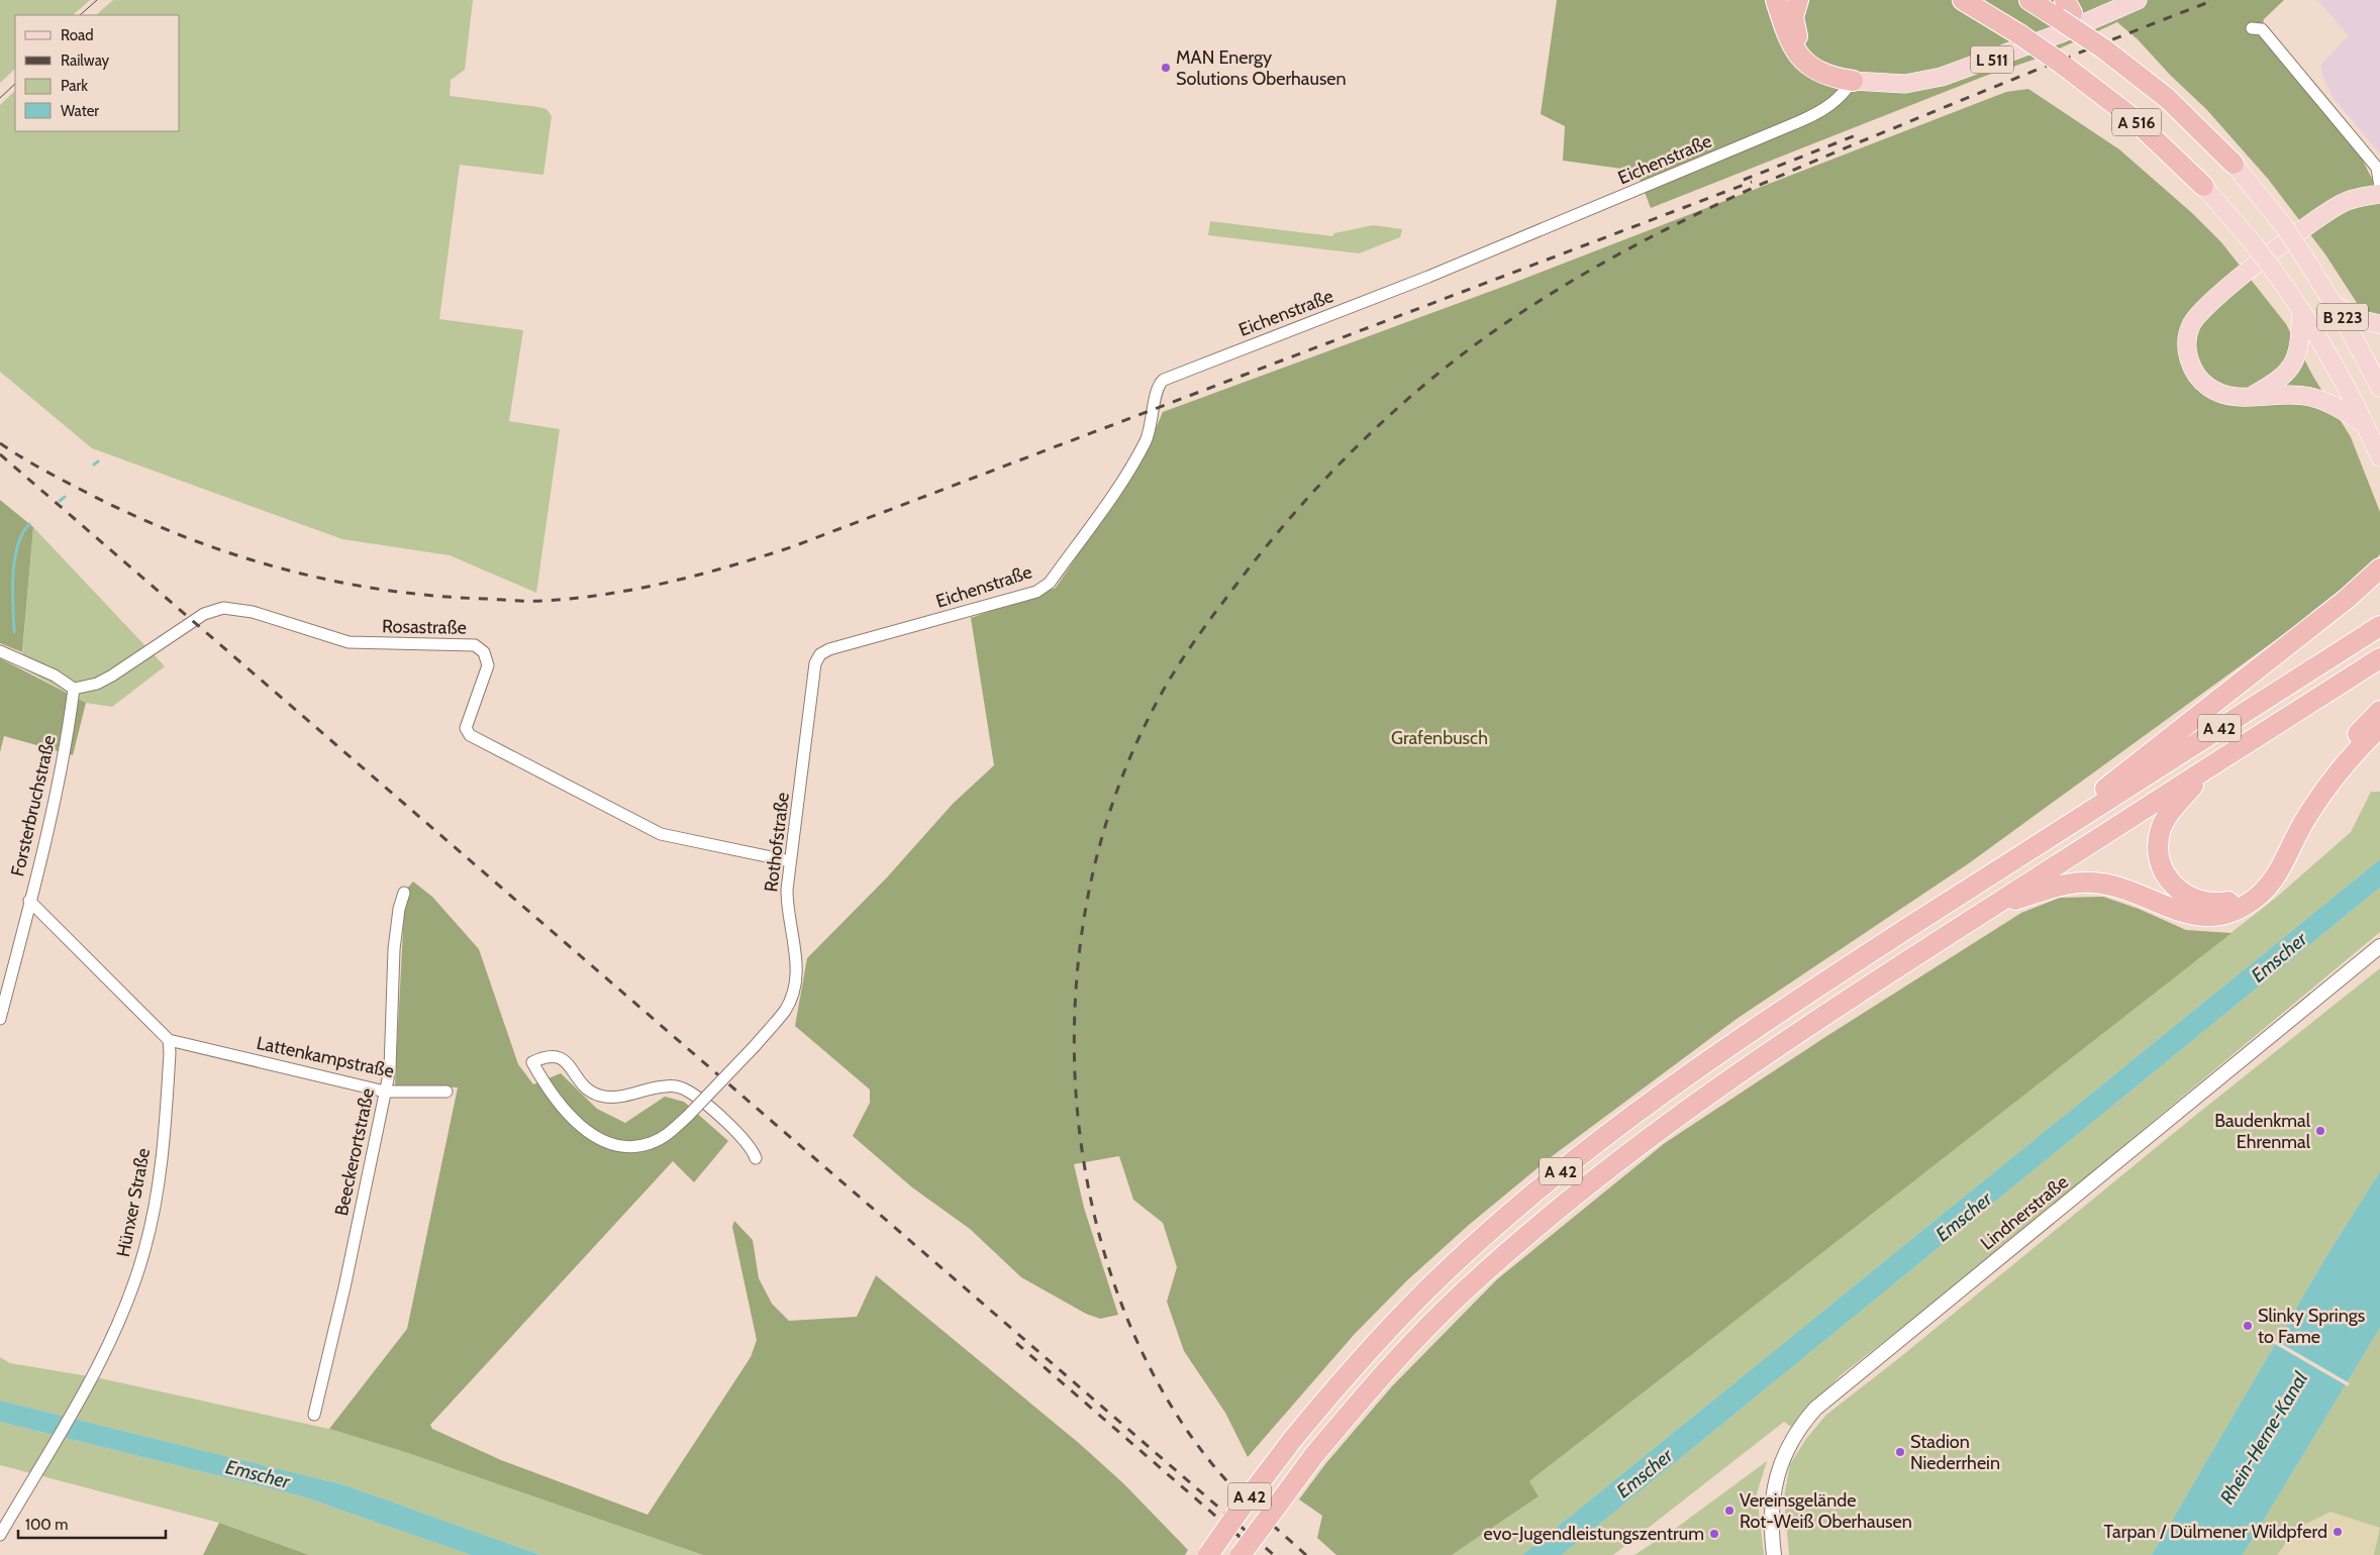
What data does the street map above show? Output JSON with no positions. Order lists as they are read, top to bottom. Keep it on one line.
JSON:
{"streets":{"highway":["A 516","A 42"],"main road":["L 511","B 223"],"street":["Eichenstraße","Rosastraße","Forsterbruchstraße","Rothofstraße","Lattenkampstraße","Beeckerortstraße","Hünxer Straße","Lindnerstraße"]},"crossings":[["L 511","Eichenstraße"],["A 516","B 223"],["Eichenstraße","Rothofstraße"],["Rosastraße","Forsterbruchstraße"],["Rosastraße","Rothofstraße"],["Lattenkampstraße","Beeckerortstraße"],["Lattenkampstraße","Hünxer Straße"]],"water":["Emscher","Rhein-Herne-Kanal"],"parks":["Grafenbusch"],"places":["MAN Energy Solutions Oberhausen","Baudenkmal Ehrenmal","Slinky Springs to Fame","Stadion Niederrhein","Vereinsgelände Rot-Weiß Oberhausen","Tarpan / Dülmener Wildpferd","evo-Jugendleistungszentrum"],"legend":["Road","Railway","Park","Water"],"scale_bar":"100 m"}
